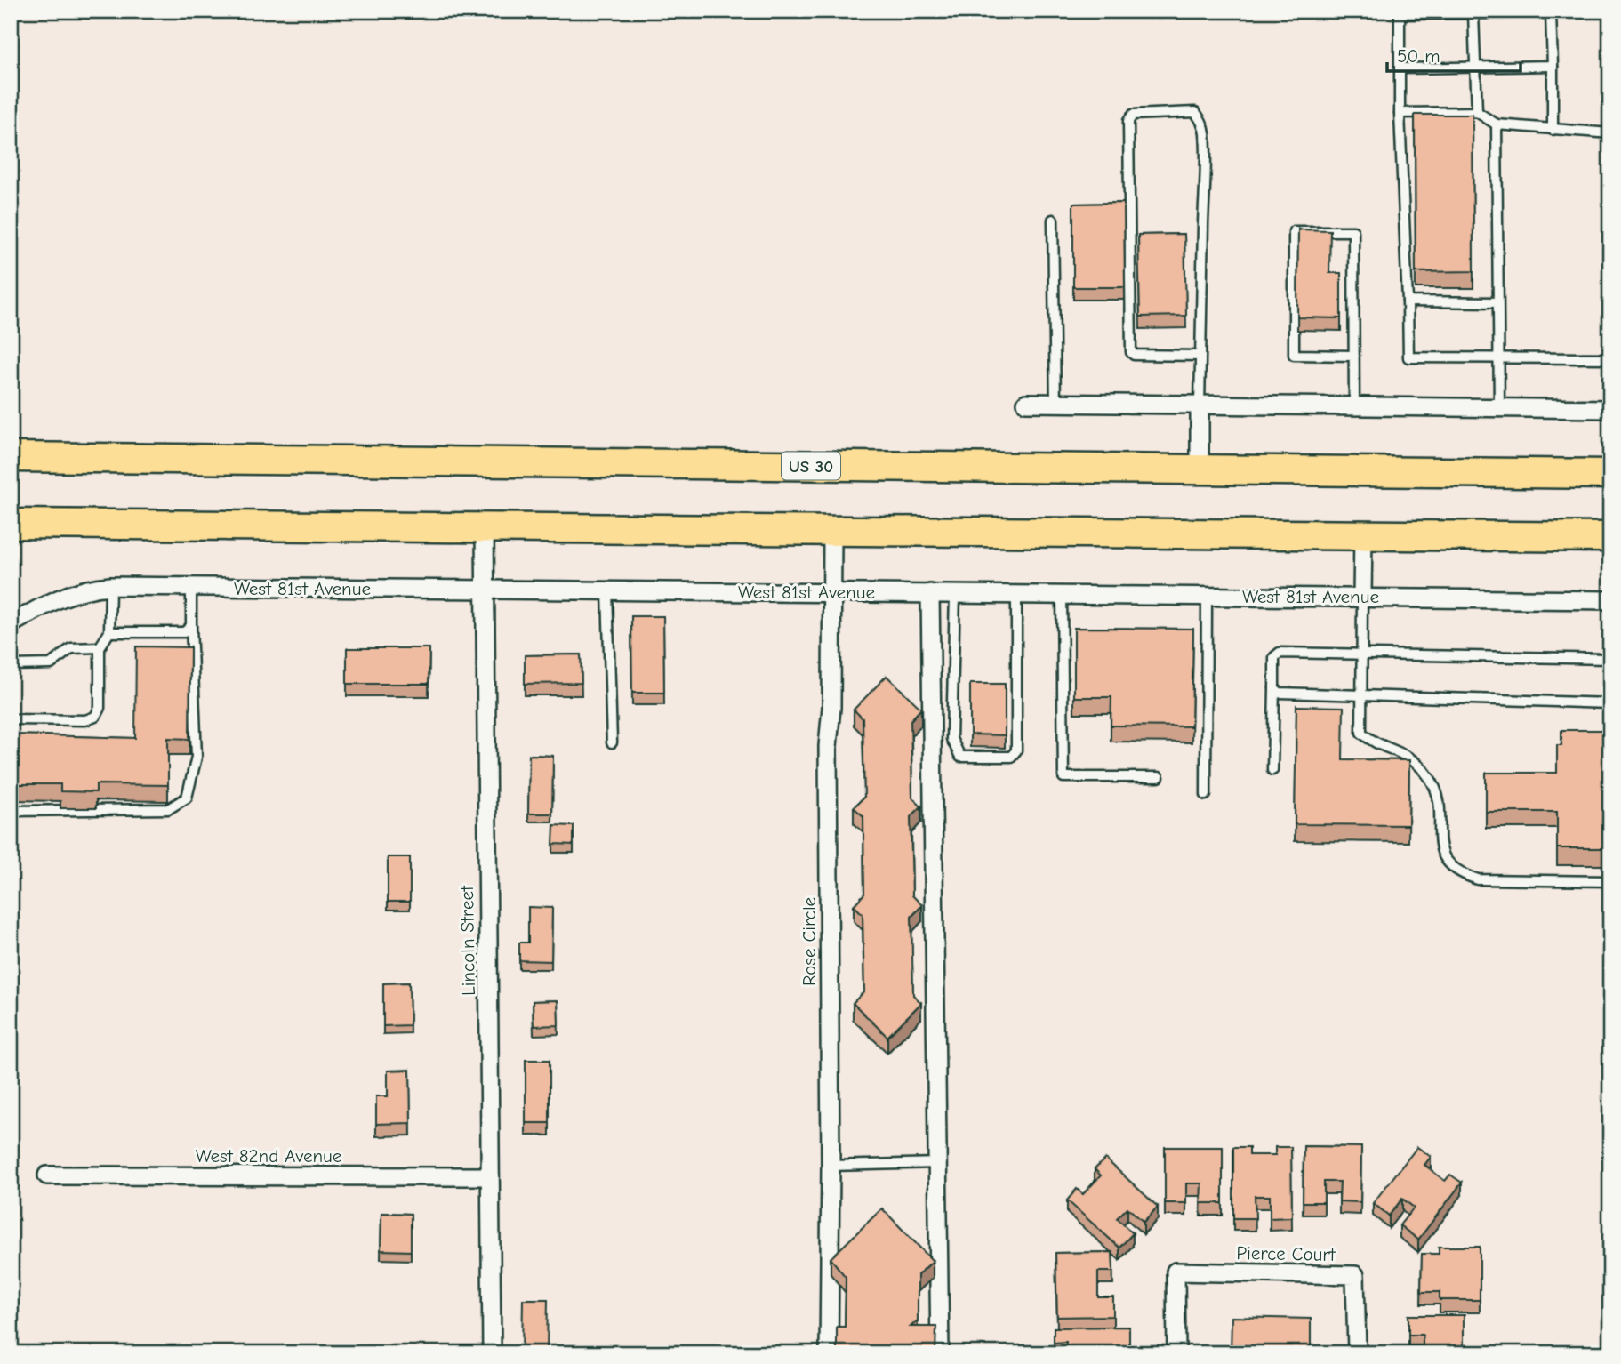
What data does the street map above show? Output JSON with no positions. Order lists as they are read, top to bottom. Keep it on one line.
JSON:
{"streets":{"main road":["US 30"],"street":["West 81st Avenue","Lincoln Street","Rose Circle","West 82nd Avenue","Pierce Court"]},"crossings":[["West 81st Avenue","Lincoln Street"],["West 81st Avenue","Rose Circle"],["Lincoln Street","West 82nd Avenue"]],"scale_bar":"50 m"}
